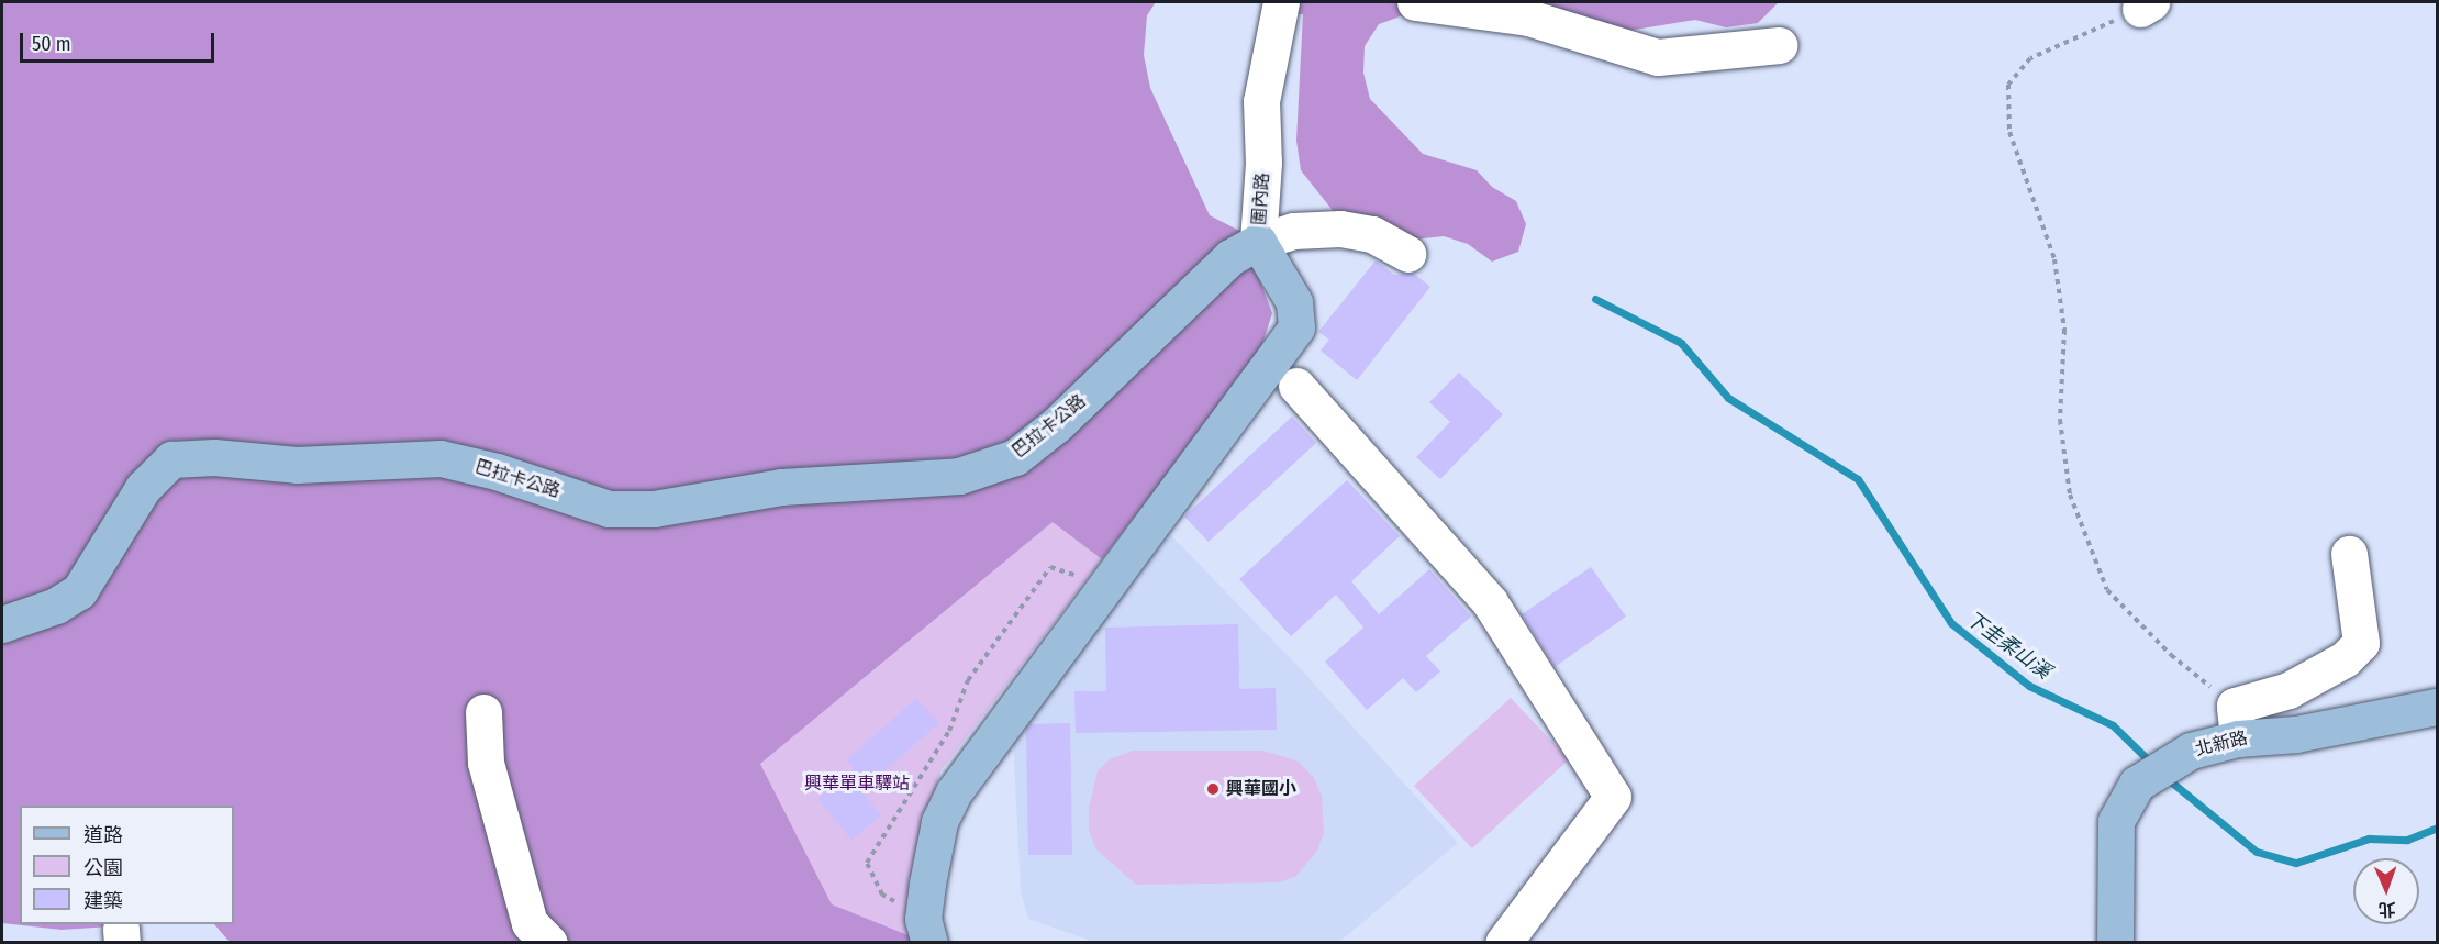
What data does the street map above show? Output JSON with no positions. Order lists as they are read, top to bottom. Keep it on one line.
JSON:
{"streets":{"main road":["巴拉卡公路","北新路"],"street":["圍內路"]},"crossings":[["圍內路","巴拉卡公路"]],"water":["下圭柔山溪"],"parks":["興華單車驛站"],"places":["興華國小"],"legend":["道路","公園","建築"],"scale_bar":"50 m","north":"bottom"}
